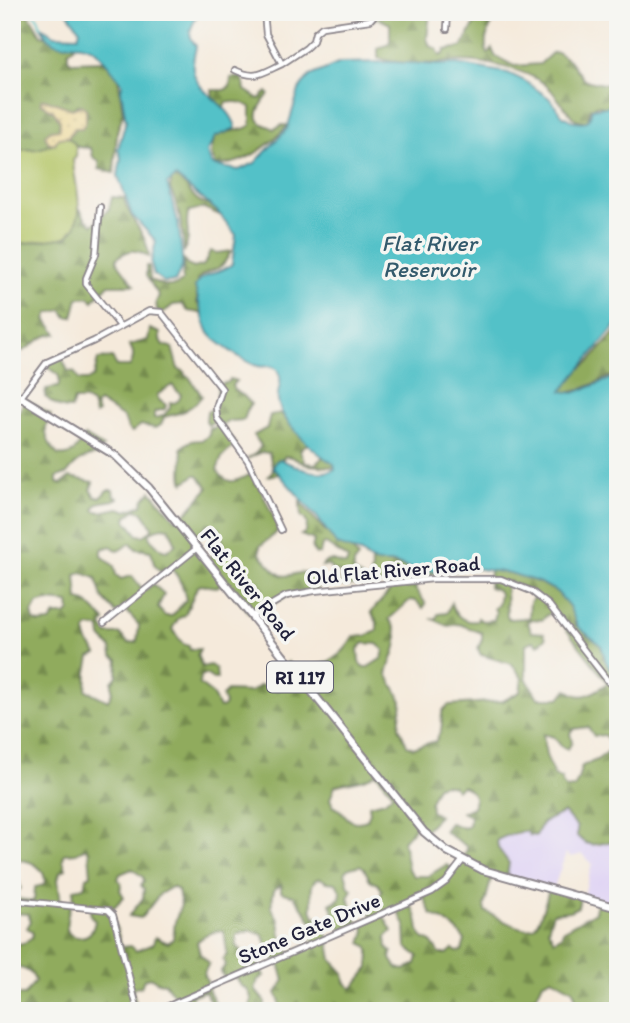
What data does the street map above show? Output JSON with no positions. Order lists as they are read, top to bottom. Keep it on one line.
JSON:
{"streets":{"main road":["Flat River Road","RI 117"],"street":["Old Flat River Road","Stone Gate Drive"]},"crossings":[["Old Flat River Road","Flat River Road"],["Flat River Road","Stone Gate Drive"]],"water":["Flat River Reservoir"]}
